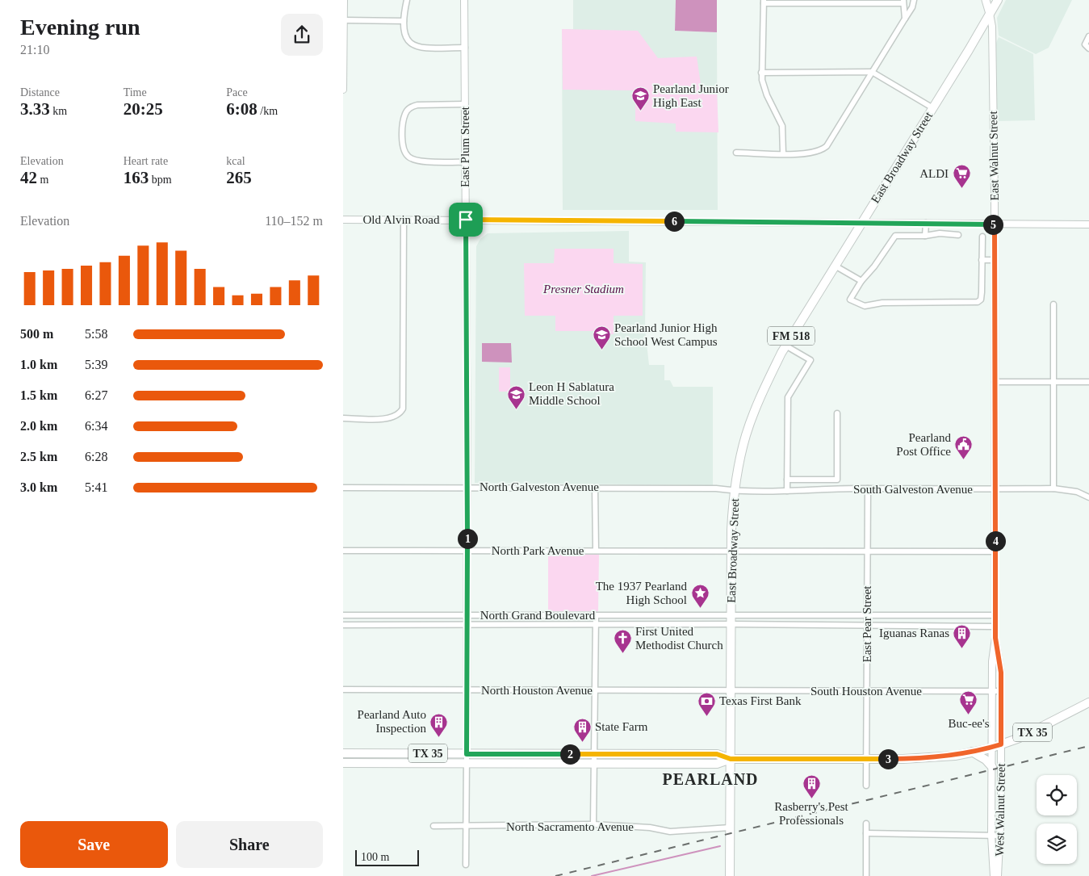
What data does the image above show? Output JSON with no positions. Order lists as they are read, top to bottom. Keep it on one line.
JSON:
{"streets":{"main road":["East Broadway Street","FM 518","TX 35"],"street":["East Plum Street","East Walnut Street","Old Alvin Road","North Galveston Avenue","South Galveston Avenue","North Park Avenue","North Grand Boulevard","East Pear Street","North Houston Avenue","South Houston Avenue","West Walnut Street","North Sacramento Avenue"]},"crossings":[["East Plum Street","Old Alvin Road"],["East Plum Street","North Galveston Avenue"],["East Plum Street","North Park Avenue"],["East Plum Street","North Grand Boulevard"],["East Plum Street","North Houston Avenue"],["East Plum Street","TX 35"],["East Walnut Street","East Broadway Street"],["East Walnut Street","Old Alvin Road"],["East Walnut Street","South Galveston Avenue"],["East Walnut Street","North Park Avenue"],["East Walnut Street","North Grand Boulevard"],["East Walnut Street","South Houston Avenue"],["East Walnut Street","TX 35"],["East Walnut Street","West Walnut Street"],["East Broadway Street","Old Alvin Road"],["East Broadway Street","FM 518"],["East Broadway Street","North Galveston Avenue"],["East Broadway Street","South Galveston Avenue"],["East Broadway Street","North Park Avenue"],["East Broadway Street","North Grand Boulevard"],["East Broadway Street","North Houston Avenue"],["East Broadway Street","South Houston Avenue"],["East Broadway Street","TX 35"],["FM 518","TX 35"],["FM 518","North Sacramento Avenue"],["North Galveston Avenue","South Galveston Avenue"],["South Galveston Avenue","East Pear Street"],["North Park Avenue","East Pear Street"],["North Grand Boulevard","East Pear Street"],["East Pear Street","South Houston Avenue"],["East Pear Street","TX 35"],["North Houston Avenue","South Houston Avenue"],["TX 35","West Walnut Street"]],"districts":["PEARLAND"],"parks":["Presner Stadium"],"places":{"school or university":["Pearland Junior High East","Pearland Junior High School West Campus","Leon H Sablatura Middle School"],"supermarket":["ALDI","Buc-ee's"],"public building":["Pearland Post Office"],"place":["The 1937 Pearland High School"],"building":["Iguanas Ranas","Pearland Auto Inspection","State Farm","Rasberry's Pest Professionals"],"church":["First United Methodist Church"],"bank":["Texas First Bank"]},"scale_bar":"100 m","page":{"heading":["Evening run","21:10"],"stats":[["Distance","3.33 km"],["Time","20:25"],["Pace","6:08 /km"],["Elevation","42 m"],["Heart rate","163 bpm"],["kcal","265"]],"chart":["Elevation","110–152 m"],"pins":["6","5","1","4","2","3"],"list":[{"name":"500 m","note":"5:58"},{"name":"1.0 km","note":"5:39"},{"name":"1.5 km","note":"6:27"},{"name":"2.0 km","note":"6:34"},{"name":"2.5 km","note":"6:28"},{"name":"3.0 km","note":"5:41"}],"buttons":["Save","Share"],"scale":"100 m"}}
